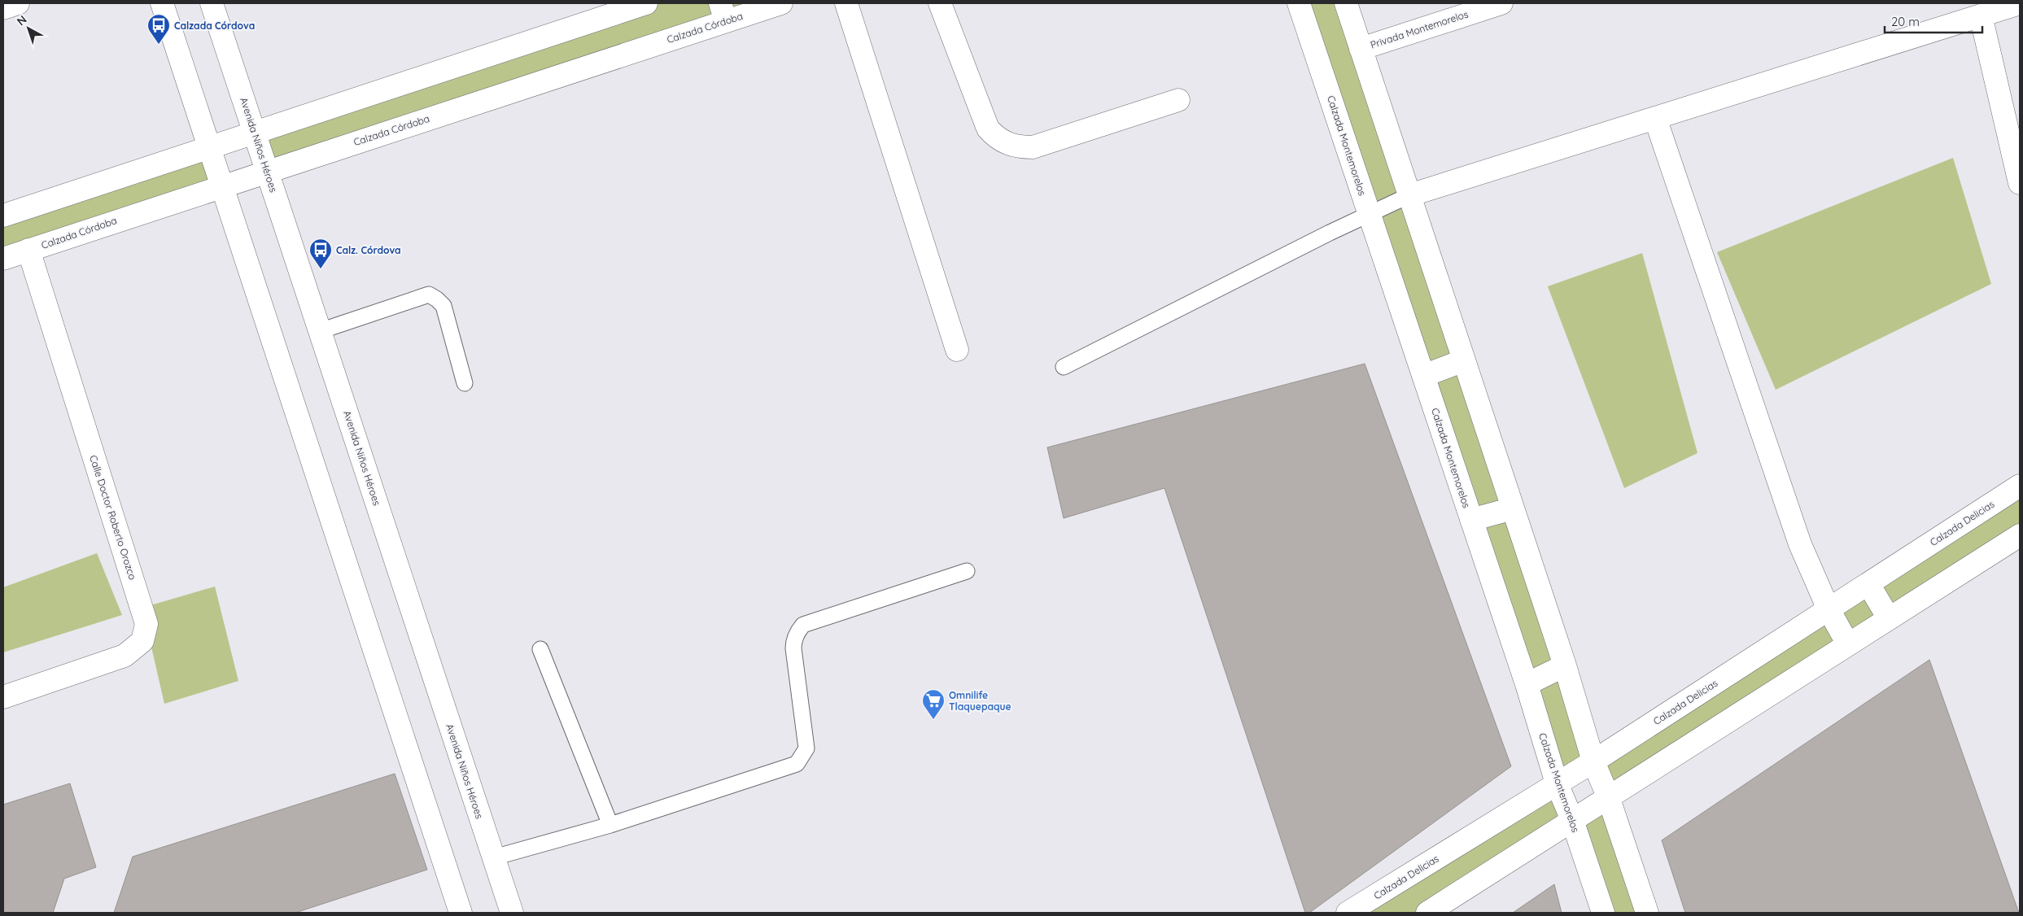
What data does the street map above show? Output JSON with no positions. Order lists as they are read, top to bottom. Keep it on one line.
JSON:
{"streets":{"street":["Calzada Córdoba","Privada Montemorelos","Avenida Niños Héroes","Calzada Montemorelos","Calle Doctor Roberto Orozco","Calzada Delicias"]},"crossings":[["Calzada Córdoba","Avenida Niños Héroes"],["Calzada Córdoba","Calle Doctor Roberto Orozco"],["Calzada Montemorelos","Calzada Delicias"]],"places":{"bus stop":["Calzada Córdova","Calz. Córdova"],"supermarket":["Omnilife Tlaquepaque"]},"scale_bar":"20 m","north":"top left"}
